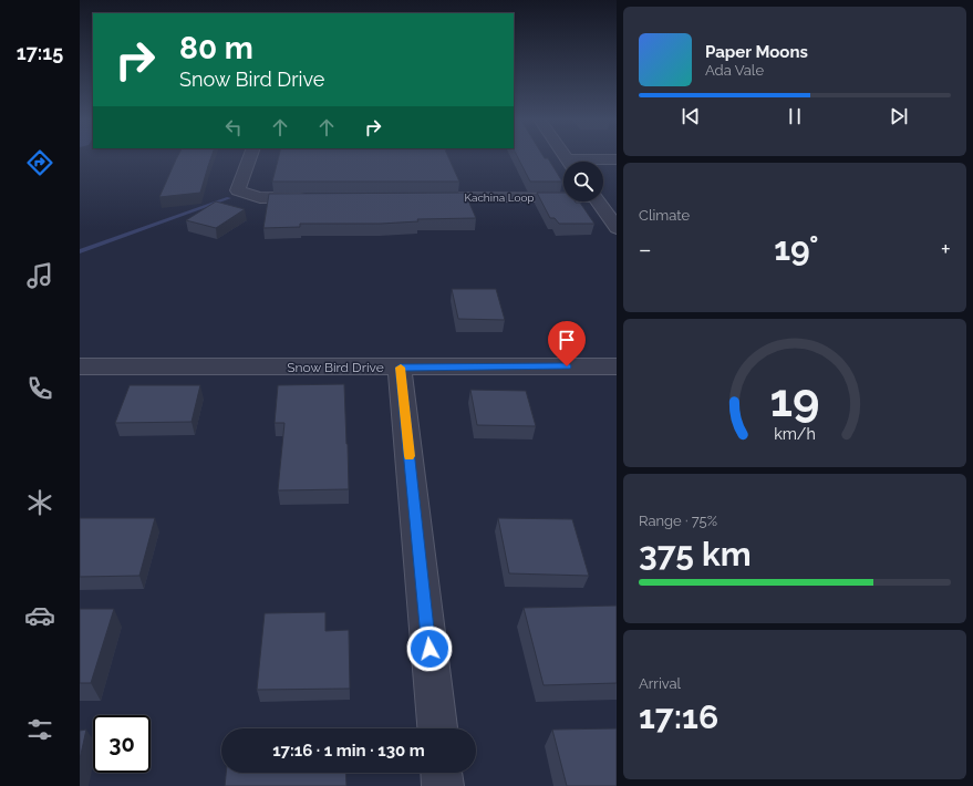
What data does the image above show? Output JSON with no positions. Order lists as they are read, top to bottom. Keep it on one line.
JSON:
{"streets":{"street":["Kachina Loop","Snow Bird Drive"]},"page":{"tabs":"17:15","turn":["80 m","Snow Bird Drive"],"song":["Paper Moons","Ada Vale"],"tile":["Climate",["Range · 75%","375 km"],["Arrival","17:16"]],"heat":["−","19°","+"],"limit":"30","trip":"17:16 · 1 min · 130 m","gauge":["19","km/h"]}}
